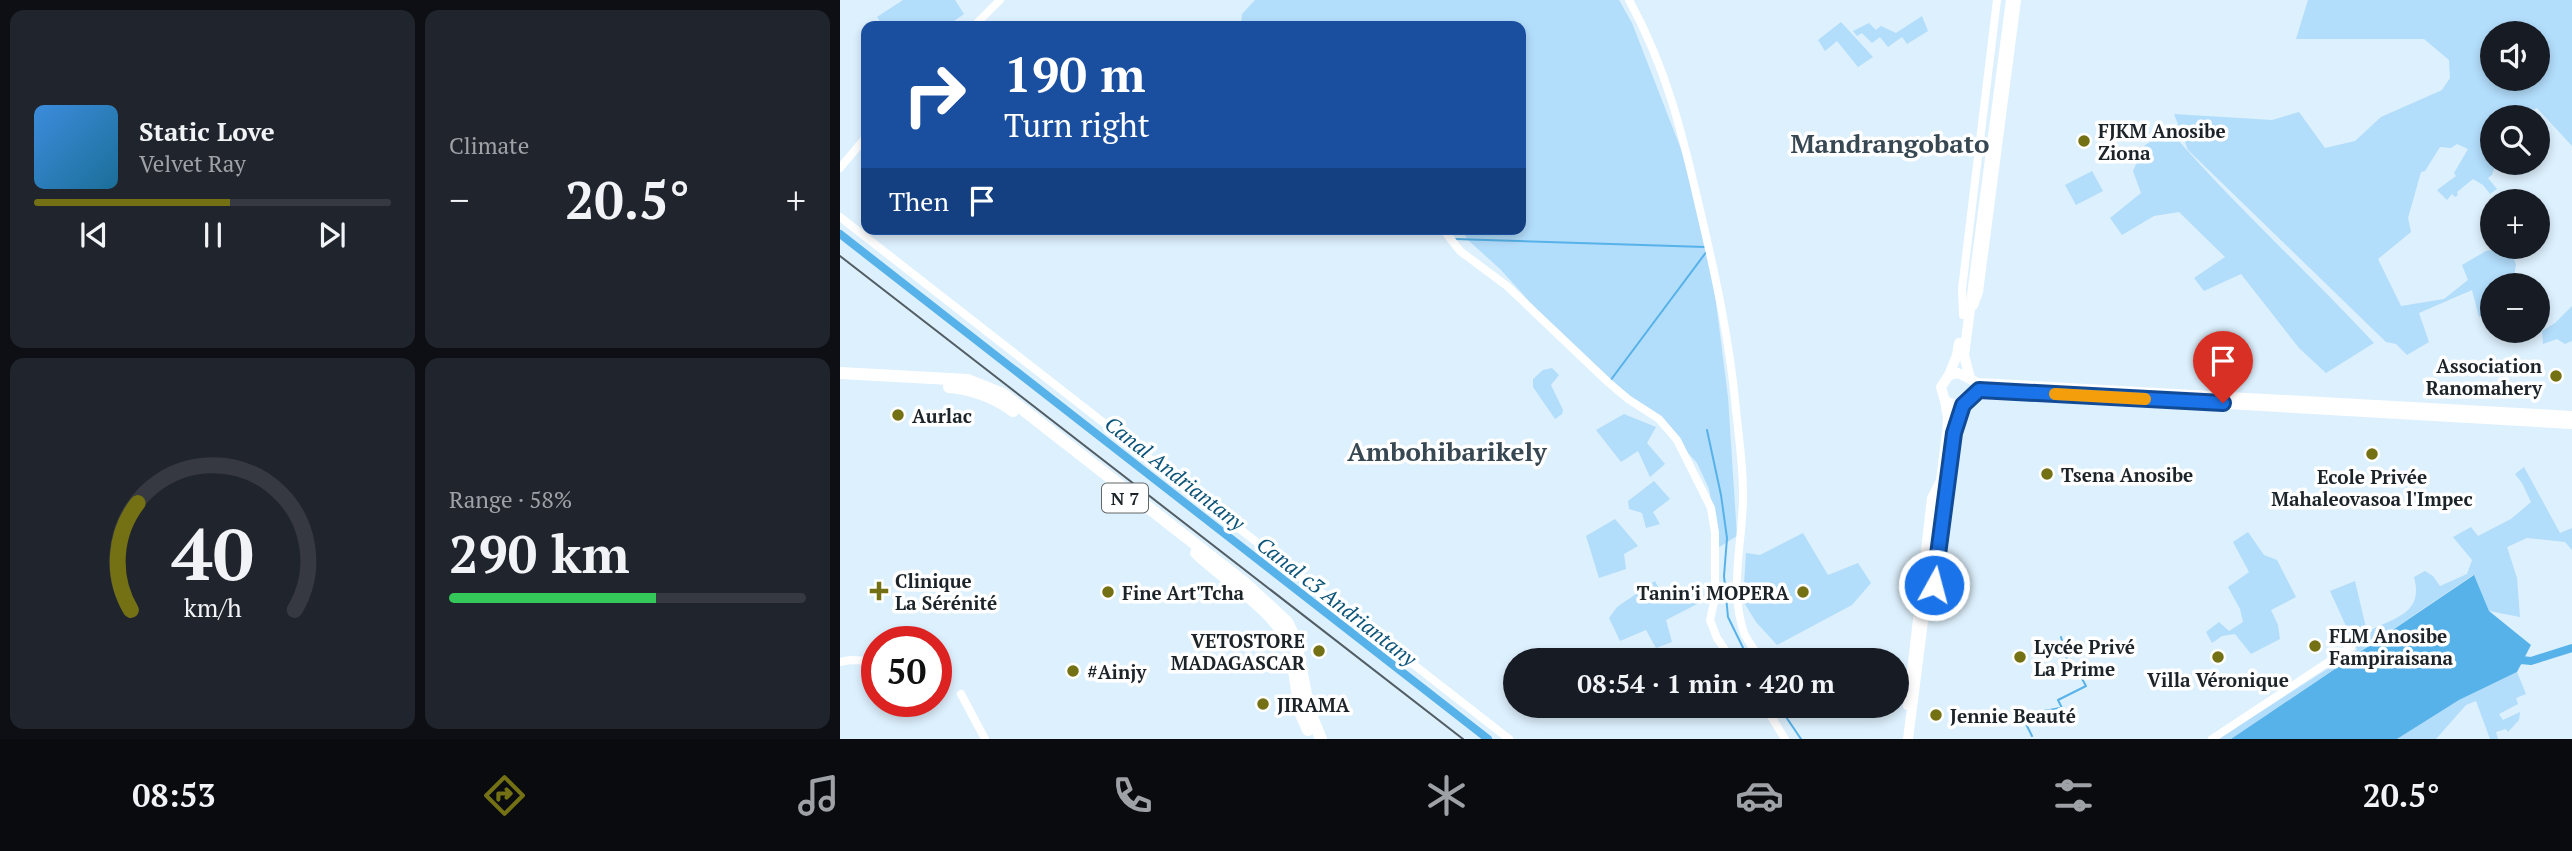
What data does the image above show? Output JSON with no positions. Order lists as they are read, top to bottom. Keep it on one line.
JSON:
{"streets":{"main road":["N 7"]},"districts":["Mandrangobato","Ambohibarikely"],"water":["Canal Andriantany","Canal c3 Andriantany"],"places":{"other":["FJKM Anosibe Ziona","Association Ranomahery","Aurlac","Ecole Privée Mahaleovasoa l'Impec","Tsena Anosibe","Fine Art'Tcha","Tanin'i MOPERA","FLM Anosibe Fampiraisana","VETOSTORE MADAGASCAR","Lycée Privé La Prime","Villa Véronique","#Ainjy","JIRAMA","Jennie Beauté"],"health":["Clinique La Sérénité"]},"page":{"tile":["Climate",["Range · 58%","290 km"]],"map_buttons":["+","−"],"turn":["190 m","Turn right"],"song":["Static Love","Velvet Ray"],"then":"Then","heat":["−","20.5°","+"],"limit":"50","trip":"08:54 · 1 min · 420 m","tabs":["08:53","20.5°"],"gauge":["40","km/h"]}}
